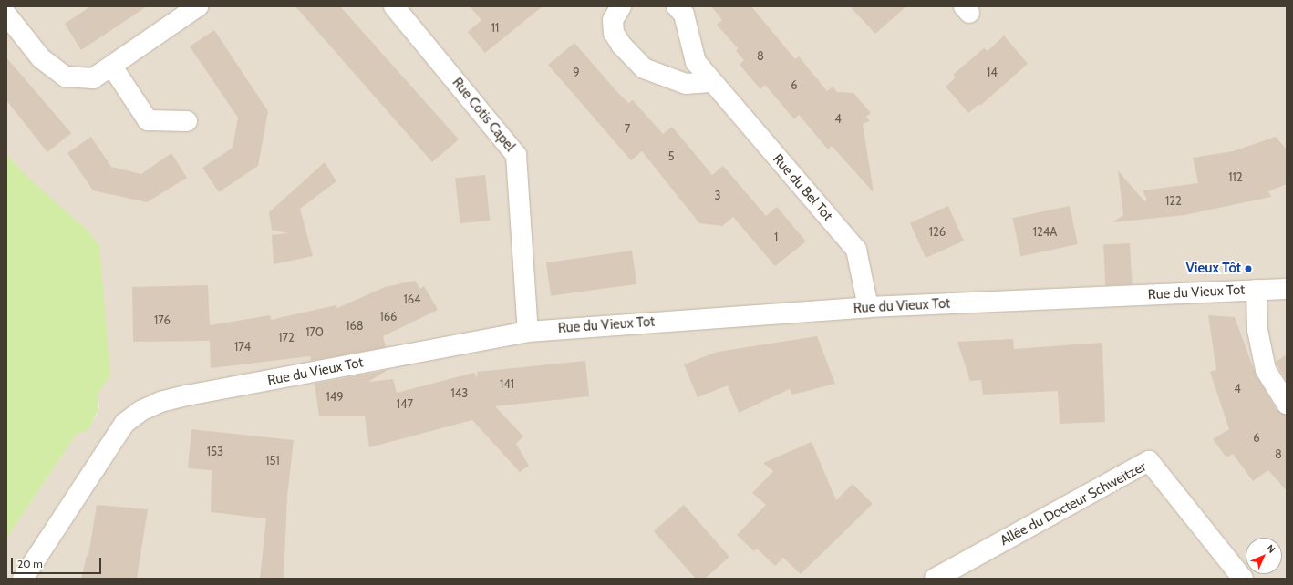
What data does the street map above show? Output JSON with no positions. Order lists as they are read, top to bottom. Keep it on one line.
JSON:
{"streets":{"street":["Rue Cotis Capel","Rue du Bel Tot","Rue du Vieux Tot","Allée du Docteur Schweitzer"]},"crossings":[["Rue Cotis Capel","Rue du Vieux Tot"],["Rue du Bel Tot","Rue du Vieux Tot"]],"places":["Vieux Tôt"],"house_numbers":["11","8","9","14","6","4","7","5","112","3","122","126","124A","1","164","166","176","168","170","172","174","141","4","143","149","147","6","153","8","151"],"scale_bar":"20 m","north":"top right"}
